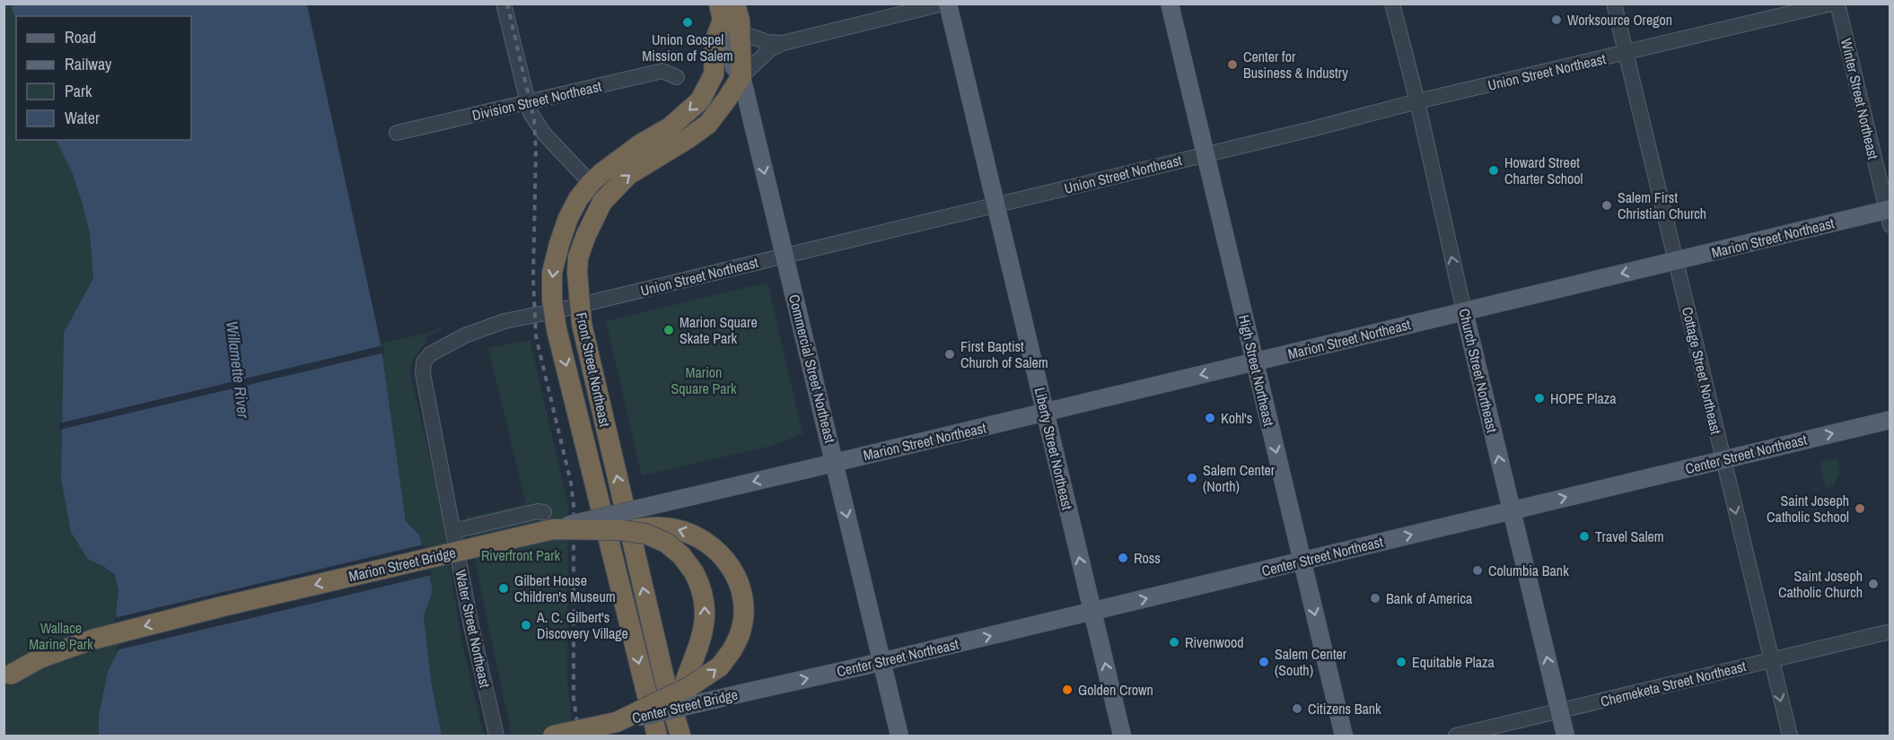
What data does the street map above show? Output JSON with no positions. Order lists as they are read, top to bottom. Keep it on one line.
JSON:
{"streets":{"highway":["Front Street Northeast","Marion Street Bridge","Center Street Bridge"],"main road":["Marion Street Northeast","Commercial Street Northeast","High Street Northeast","Church Street Northeast","Liberty Street Northeast","Center Street Northeast"],"street":["Union Street Northeast","Winter Street Northeast","Division Street Northeast","Cottage Street Northeast","Water Street Northeast","Chemeketa Street Northeast"]},"crossings":[["Union Street Northeast","Commercial Street Northeast"],["Union Street Northeast","Front Street Northeast"],["Union Street Northeast","High Street Northeast"],["Union Street Northeast","Church Street Northeast"],["Union Street Northeast","Cottage Street Northeast"],["Union Street Northeast","Liberty Street Northeast"],["Union Street Northeast","Water Street Northeast"],["Winter Street Northeast","Marion Street Northeast"],["Marion Street Northeast","Commercial Street Northeast"],["Marion Street Northeast","High Street Northeast"],["Marion Street Northeast","Church Street Northeast"],["Marion Street Northeast","Cottage Street Northeast"],["Marion Street Northeast","Liberty Street Northeast"],["Marion Street Northeast","Marion Street Bridge"],["Commercial Street Northeast","Front Street Northeast"],["Commercial Street Northeast","Center Street Northeast"],["High Street Northeast","Center Street Northeast"],["Church Street Northeast","Center Street Northeast"],["Church Street Northeast","Chemeketa Street Northeast"],["Cottage Street Northeast","Center Street Northeast"],["Cottage Street Northeast","Chemeketa Street Northeast"],["Liberty Street Northeast","Center Street Northeast"],["Center Street Northeast","Center Street Bridge"]],"one_way":["Marion Street Northeast","Commercial Street Northeast","High Street Northeast","Church Street Northeast","Cottage Street Northeast","Liberty Street Northeast","Center Street Northeast","Marion Street Bridge"],"water":["Willamette River"],"parks":["Marion Square Park","Riverfront Park","Wallace Marine Park"],"places":["Worksource Oregon","Union Gospel Mission of Salem","Center for Business & Industry","Howard Street Charter School","Salem First Christian Church","Marion Square Skate Park","First Baptist Church of Salem","HOPE Plaza","Kohl's","Salem Center (North)","Saint Joseph Catholic School","Travel Salem","Ross","Columbia Bank","Saint Joseph Catholic Church","Gilbert House Children's Museum","Bank of America","A. C. Gilbert's Discovery Village","Rivenwood","Salem Center (South)","Equitable Plaza","Golden Crown","Citizens Bank"],"legend":["Road","Railway","Park","Water"]}
